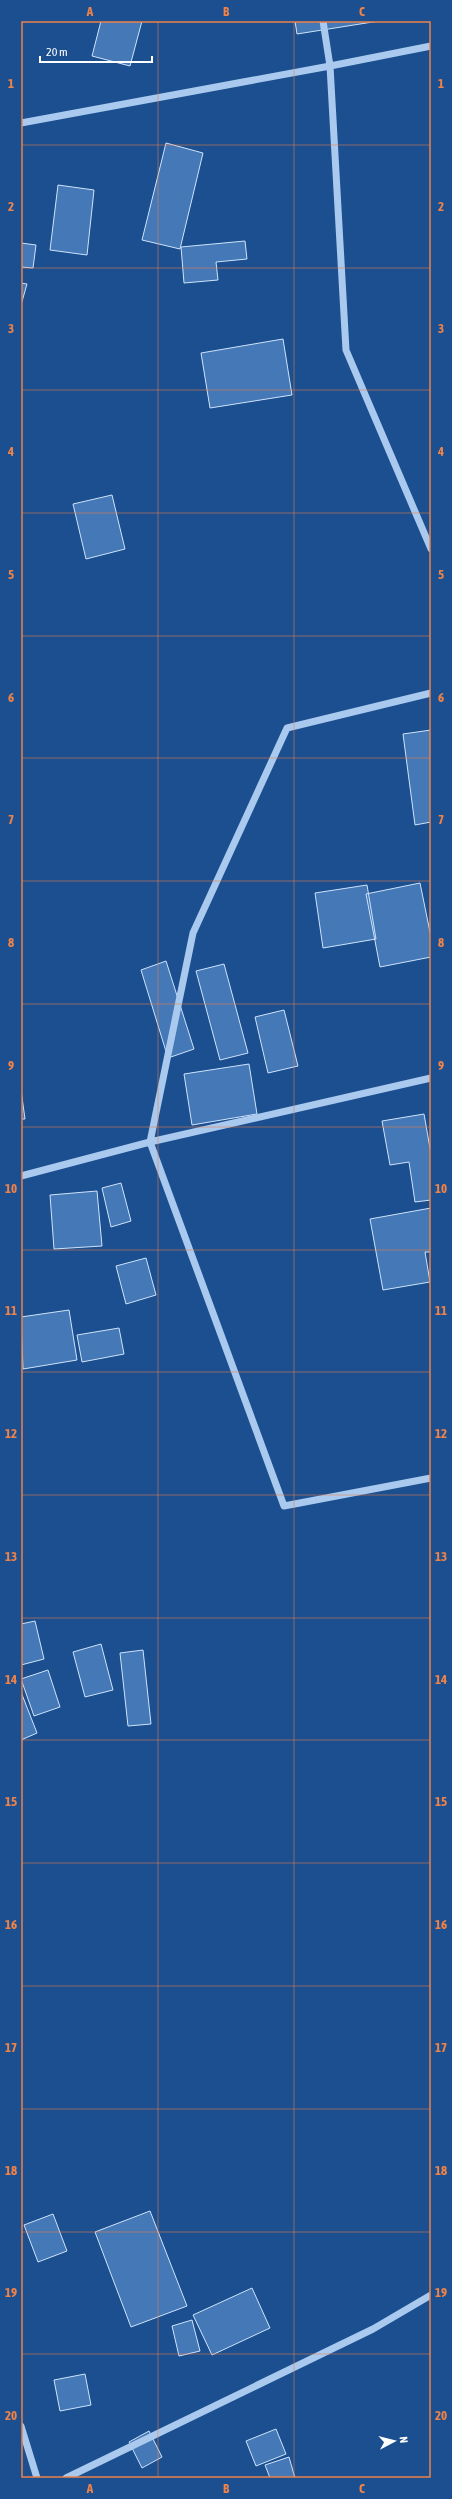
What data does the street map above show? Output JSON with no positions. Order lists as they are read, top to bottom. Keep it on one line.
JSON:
{"scale_bar":"20 m","north":"right","grid":{"columns":["A","B","C"],"rows":["1","2","3","4","5","6","7","8","9","10","11","12","13","14","15","16","17","18","19","20"]}}
